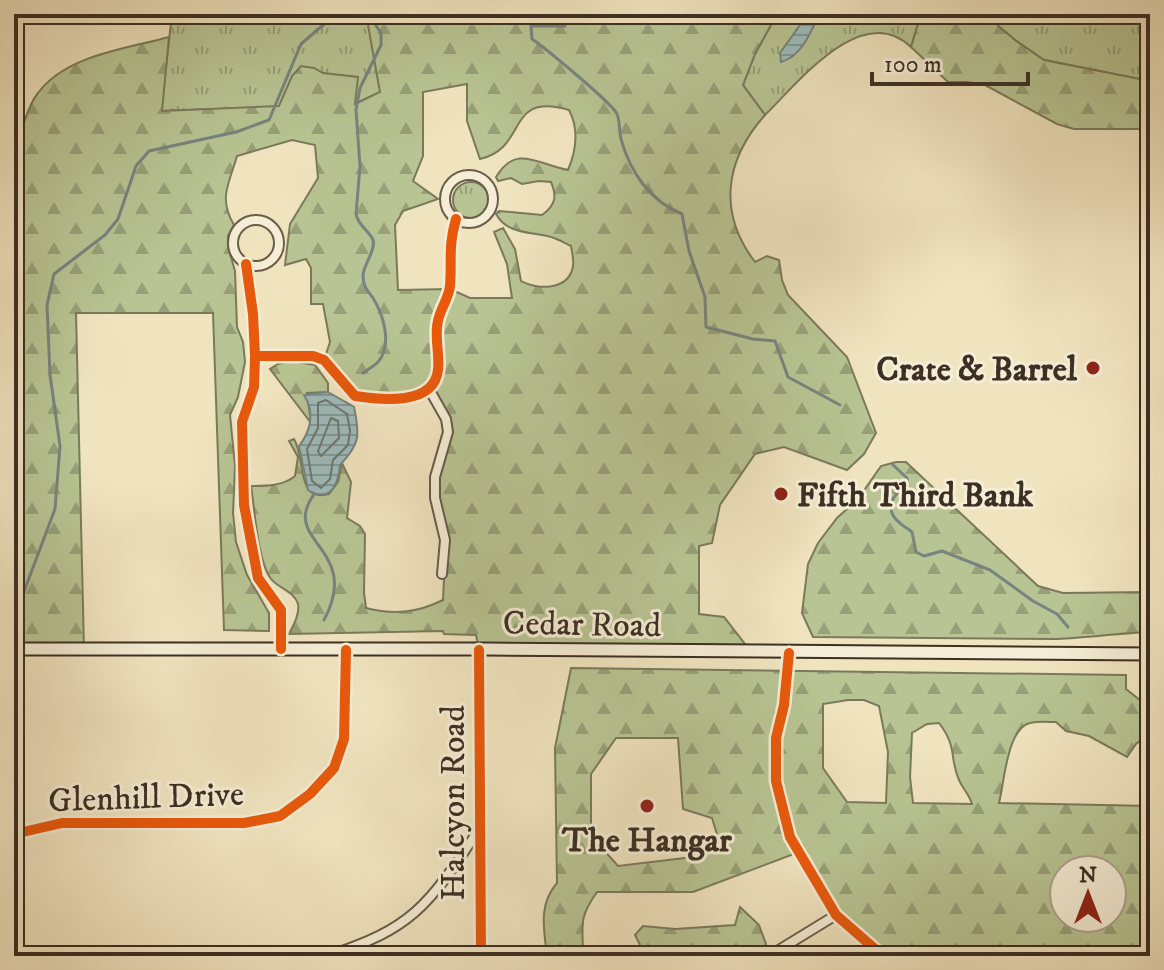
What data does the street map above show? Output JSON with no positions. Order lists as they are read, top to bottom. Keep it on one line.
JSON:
{"streets":{"main road":["Cedar Road"],"street":["Glenhill Drive","Halcyon Road"]},"crossings":[["Cedar Road","Glenhill Drive"],["Cedar Road","Halcyon Road"]],"places":["Crate & Barrel","Fifth Third Bank","The Hangar"],"scale_bar":"100 m","north":"top"}
